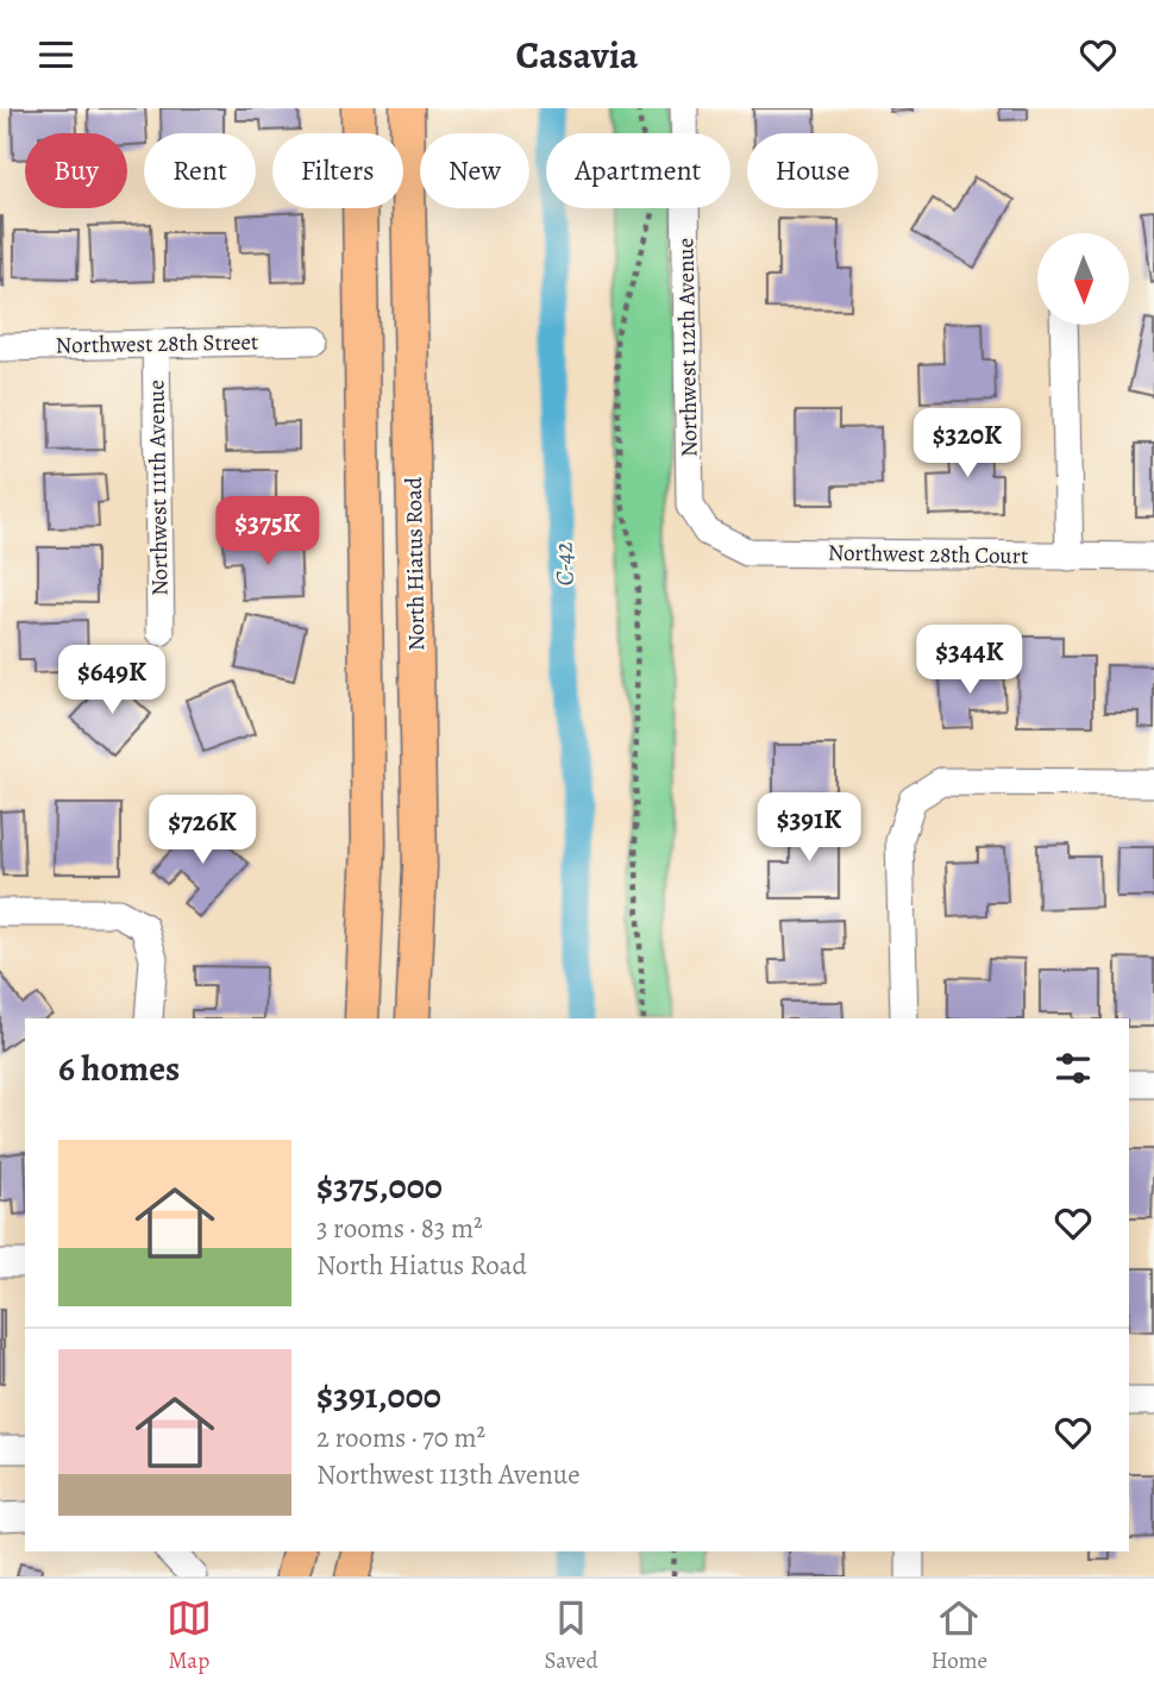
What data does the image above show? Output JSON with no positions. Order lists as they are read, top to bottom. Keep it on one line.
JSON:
{"streets":{"main road":["North Hiatus Road"],"street":["Northwest 28th Street","Northwest 112th Avenue","Northwest 111th Avenue","Northwest 28th Court"]},"crossings":[["Northwest 28th Street","Northwest 111th Avenue"],["Northwest 112th Avenue","Northwest 28th Court"]],"water":["C-42"],"north":"bottom","page":{"header":"Casavia","chip":["Buy","Rent","Filters","New","Apartment","House"],"price":["$320K","$375K","$344K","$649K","$391K","$726K"],"heading":"6 homes","list":[{"name":"$375,000","note":"3 rooms · 83 m² · North Hiatus Road"},{"name":"$391,000","note":"2 rooms · 70 m² · Northwest 113th Avenue"}],"tabs":["Map","Saved","Home"]}}
